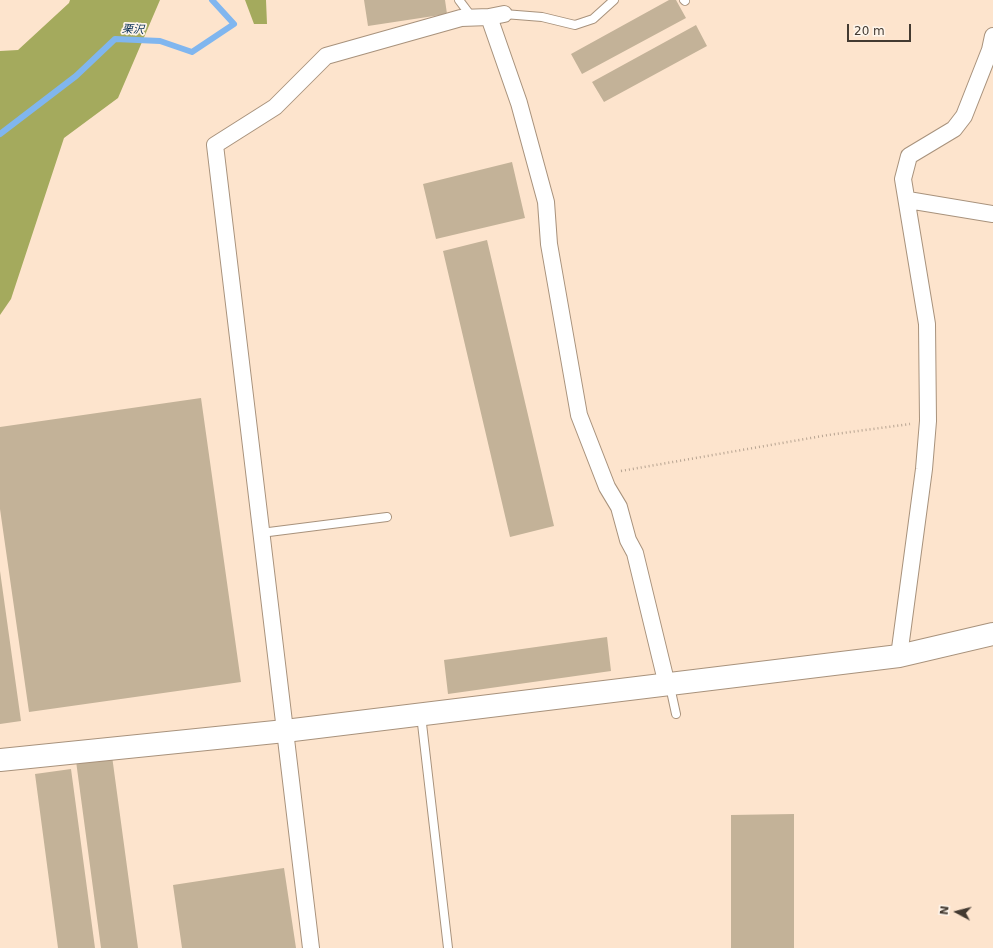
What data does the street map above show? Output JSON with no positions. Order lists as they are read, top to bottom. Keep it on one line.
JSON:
{"water":["栗沢"],"scale_bar":"20 m","north":"left"}
